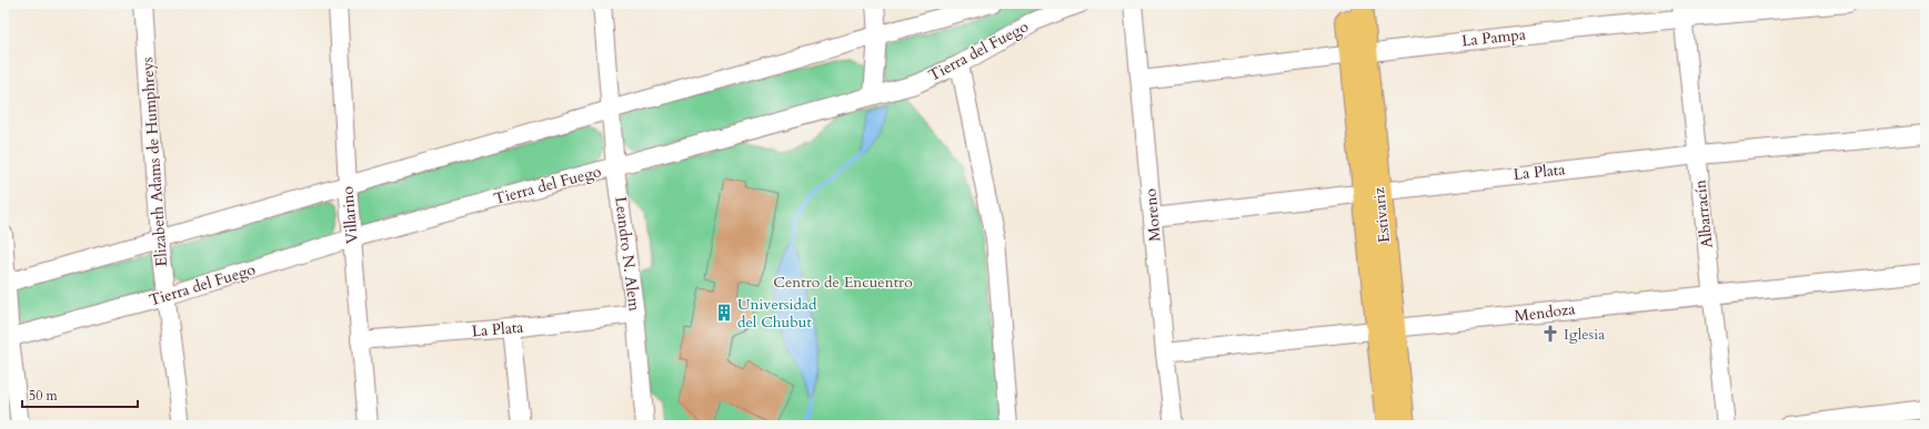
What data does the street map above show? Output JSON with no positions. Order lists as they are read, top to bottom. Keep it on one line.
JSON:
{"streets":{"main road":["Estivariz"],"street":["La Pampa","Tierra del Fuego","Elizabeth Adams de Humphreys","La Plata","Albarracín","Villarino","Moreno","Leandro N. Alem","Mendoza"]},"crossings":[["La Pampa","Albarracín"],["La Pampa","Moreno"],["La Pampa","Estivariz"],["Tierra del Fuego","Elizabeth Adams de Humphreys"],["Tierra del Fuego","Villarino"],["Tierra del Fuego","Leandro N. Alem"],["La Plata","Albarracín"],["La Plata","Villarino"],["La Plata","Moreno"],["La Plata","Estivariz"],["La Plata","Leandro N. Alem"],["Albarracín","Mendoza"],["Moreno","Mendoza"],["Estivariz","Mendoza"]],"parks":["Centro de Encuentro"],"places":{"building":["Universidad del Chubut"],"church":["Iglesia"]},"scale_bar":"50 m"}
